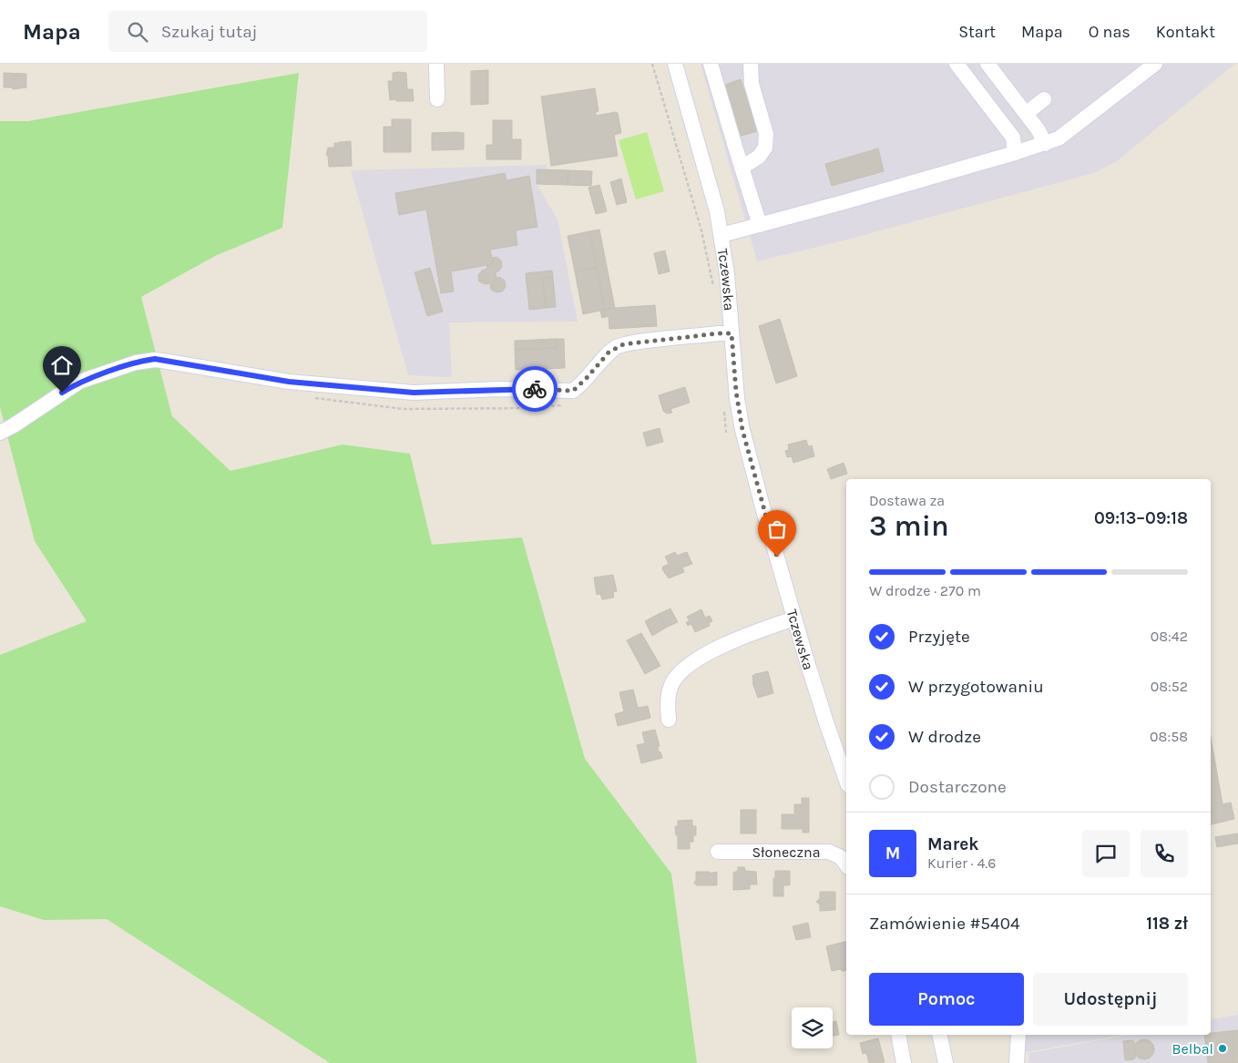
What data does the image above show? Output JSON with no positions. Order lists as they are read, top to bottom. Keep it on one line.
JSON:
{"streets":{"street":["Tczewska","Słoneczna"]},"places":["Belbal"],"page":{"header":"Mapa","search":"Szukaj tutaj","nav":["Start","Mapa","O nas","Kontakt"],"heading":["3 min","Dostawa za","09:13–09:18"],"panel":["Marek","Kurier · 4.6","Zamówienie #5404","118 zł"],"bar":"W drodze · 270 m","list":[["Przyjęte","08:42"],["W przygotowaniu","08:52"],["W drodze","08:58"],"Dostarczone"],"round":"M","buttons":["Pomoc","Udostępnij"]}}
